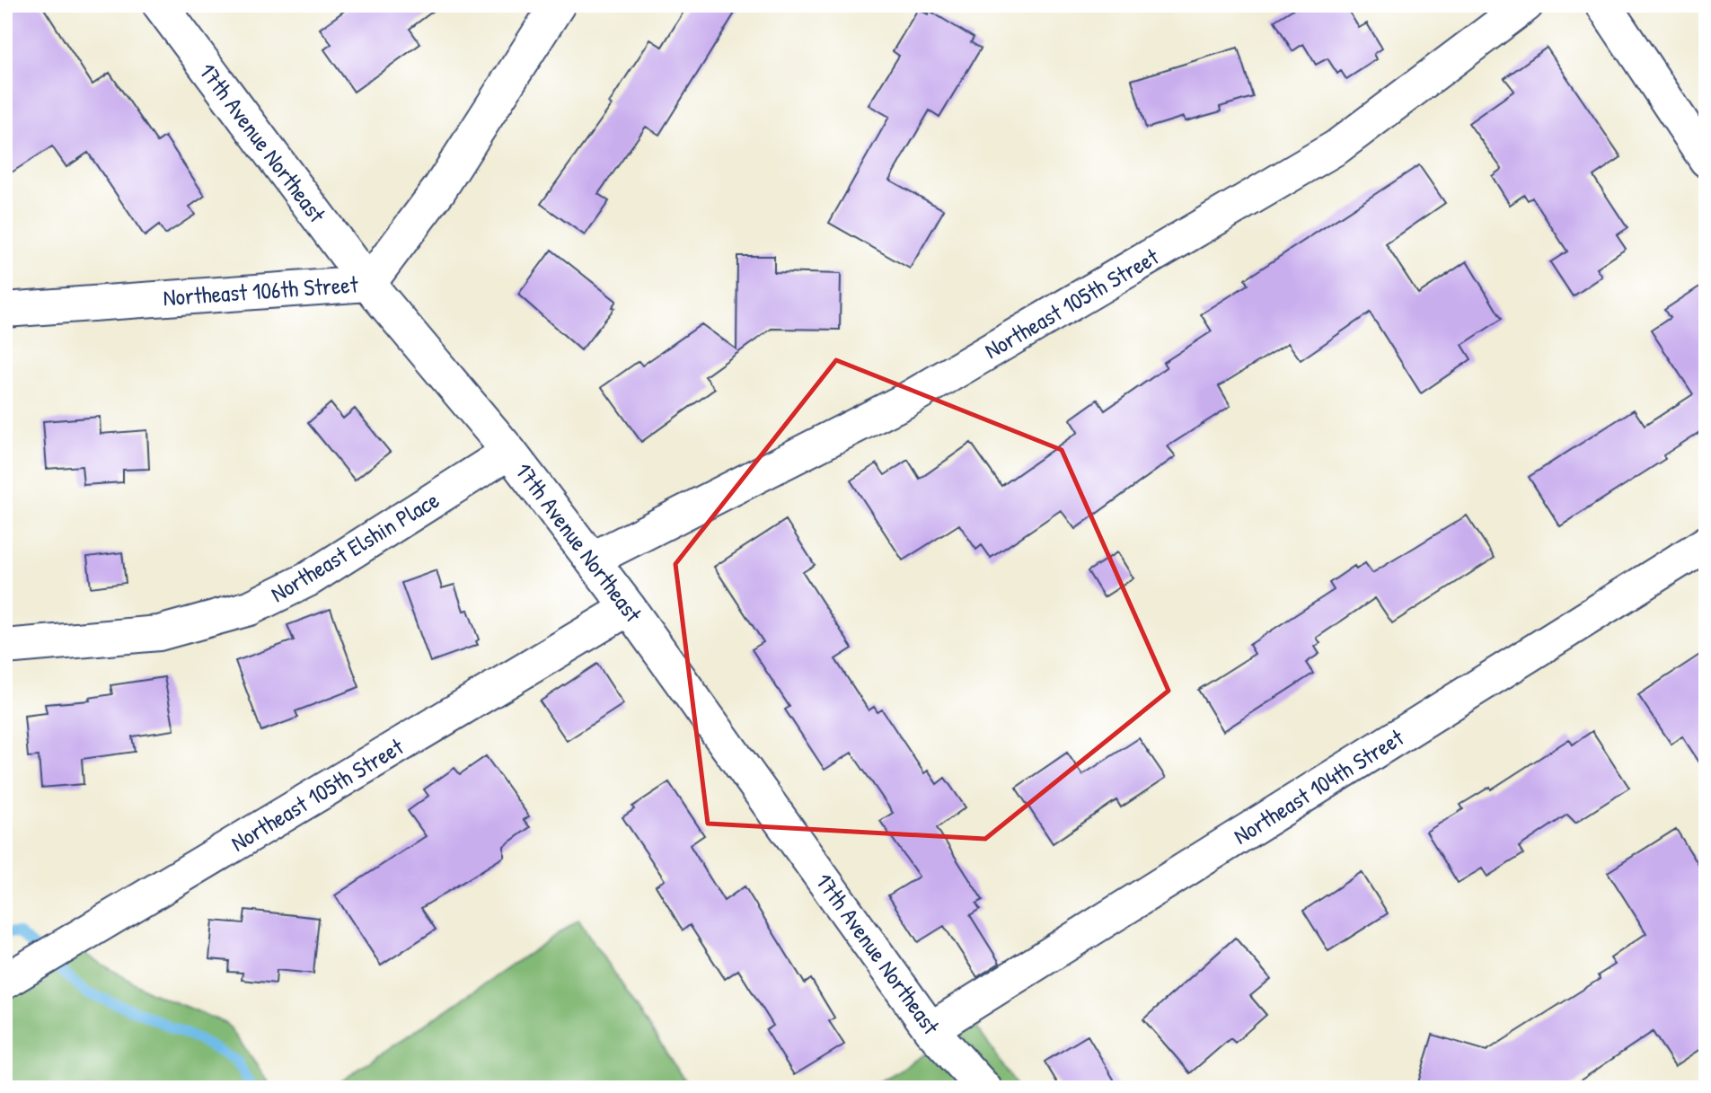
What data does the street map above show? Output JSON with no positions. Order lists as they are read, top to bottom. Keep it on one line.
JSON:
{"streets":{"street":["17th Avenue Northeast","Northeast 106th Street","Northeast 105th Street","Northeast Elshin Place","Northeast 104th Street"]},"crossings":[["17th Avenue Northeast","Northeast 106th Street"],["17th Avenue Northeast","Northeast 105th Street"],["17th Avenue Northeast","Northeast Elshin Place"],["17th Avenue Northeast","Northeast 104th Street"]]}
